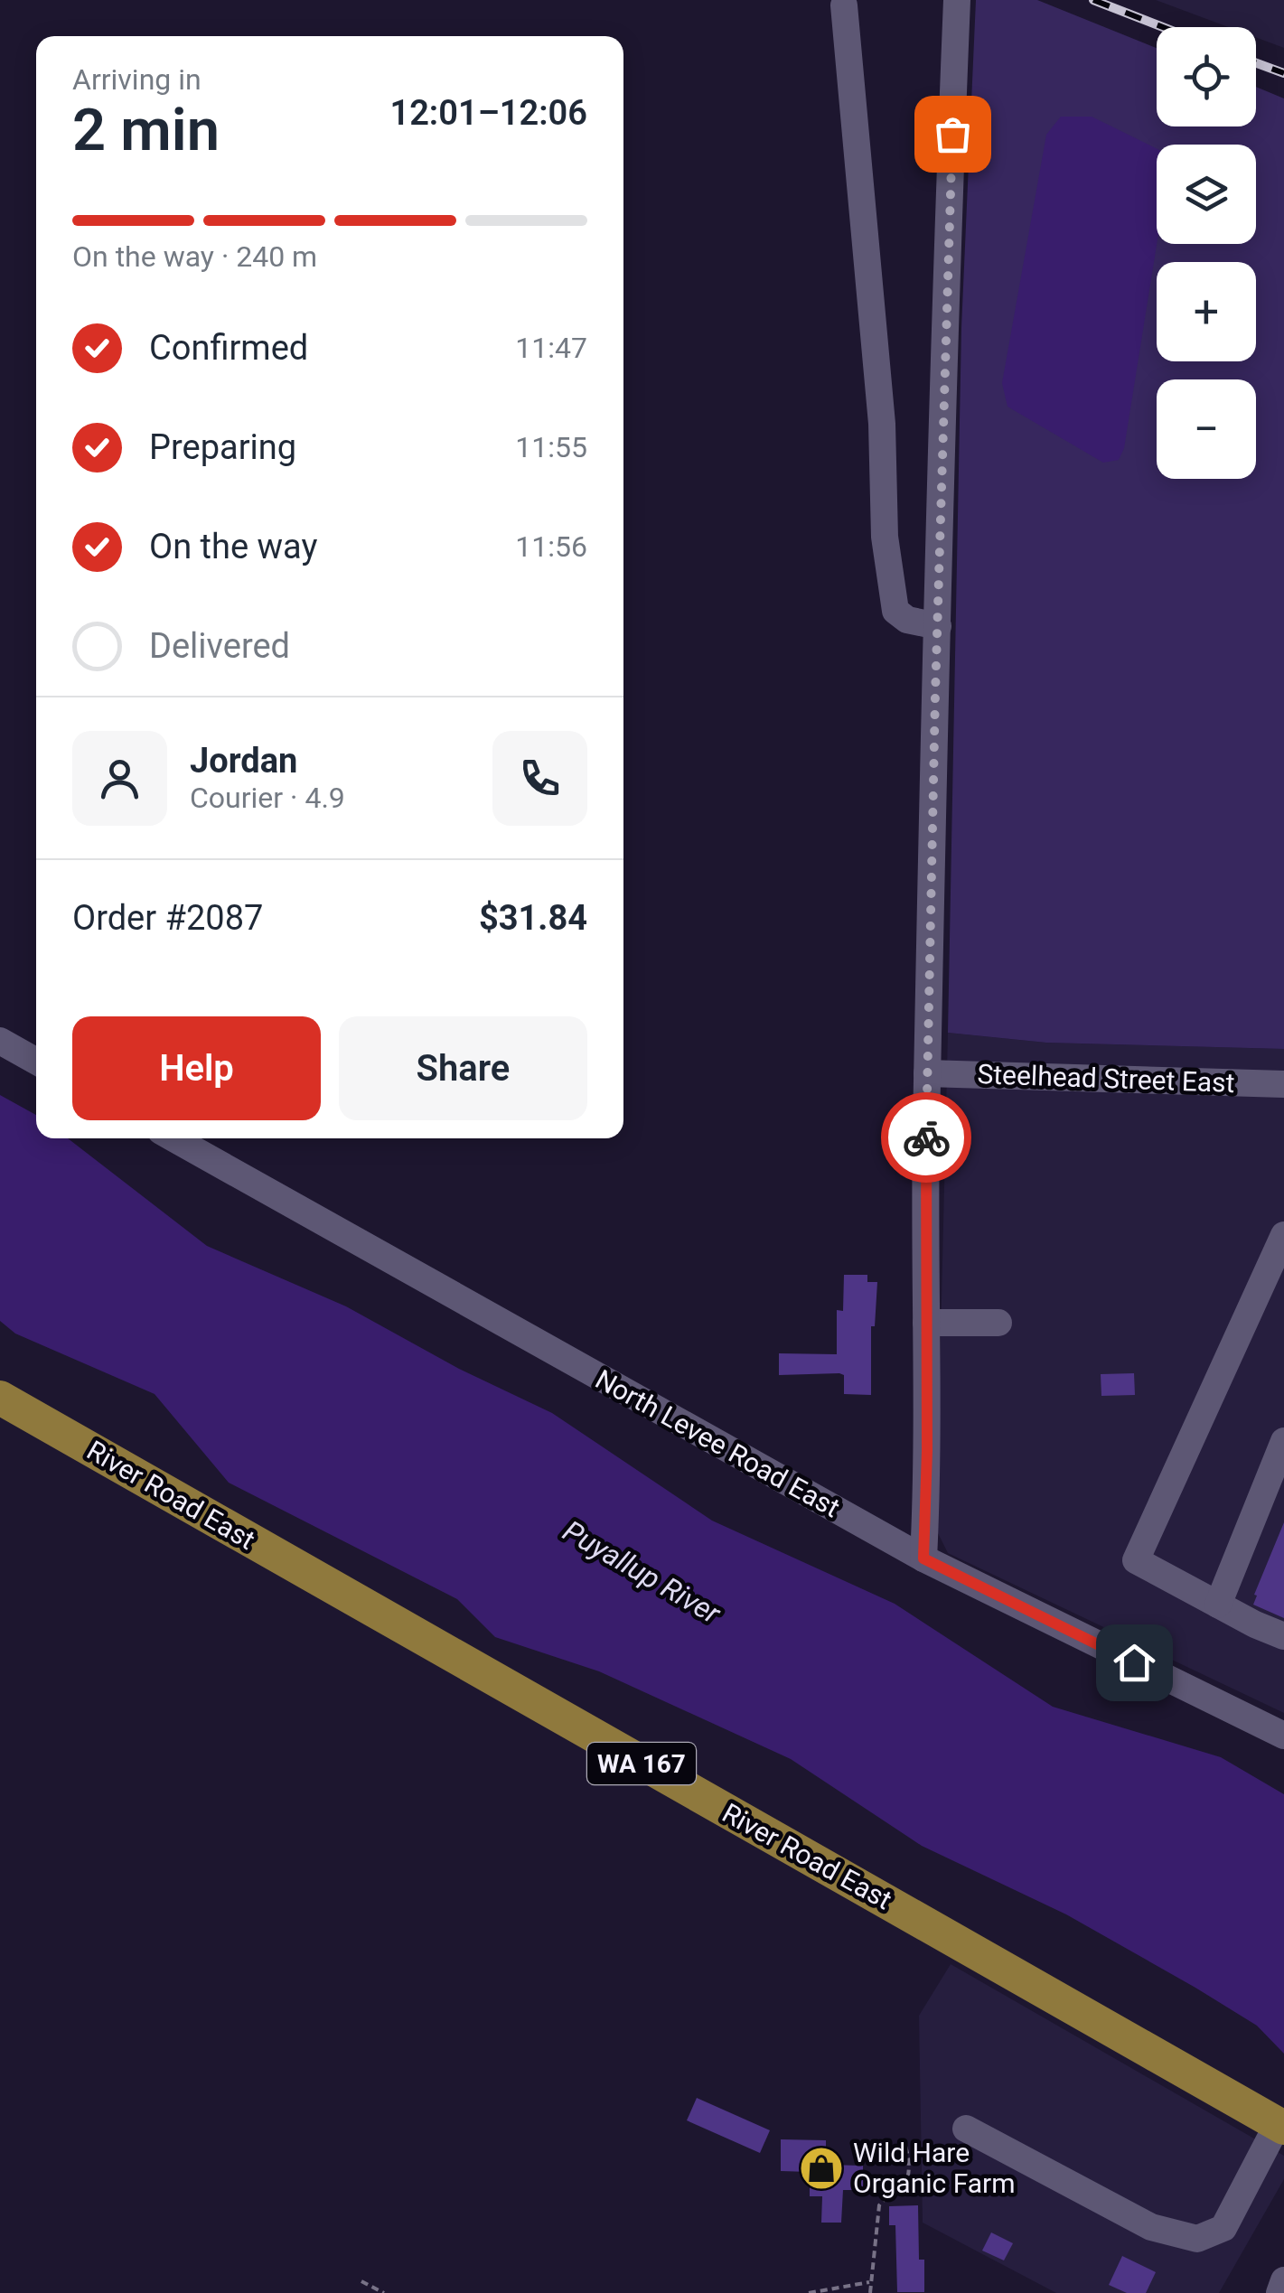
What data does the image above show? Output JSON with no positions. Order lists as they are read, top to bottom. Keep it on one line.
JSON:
{"streets":{"main road":["River Road East","WA 167"],"street":["Steelhead Street East","North Levee Road East"]},"water":["Puyallup River"],"places":{"shop":["Wild Hare Organic Farm"]},"page":{"map_buttons":["+","−"],"heading":["2 min","Arriving in","12:01–12:06"],"panel":["Jordan","Courier · 4.9","Order #2087","$31.84"],"bar":"On the way · 240 m","list":[["Confirmed","11:47"],["Preparing","11:55"],["On the way","11:56"],"Delivered"],"buttons":["Help","Share"]}}
